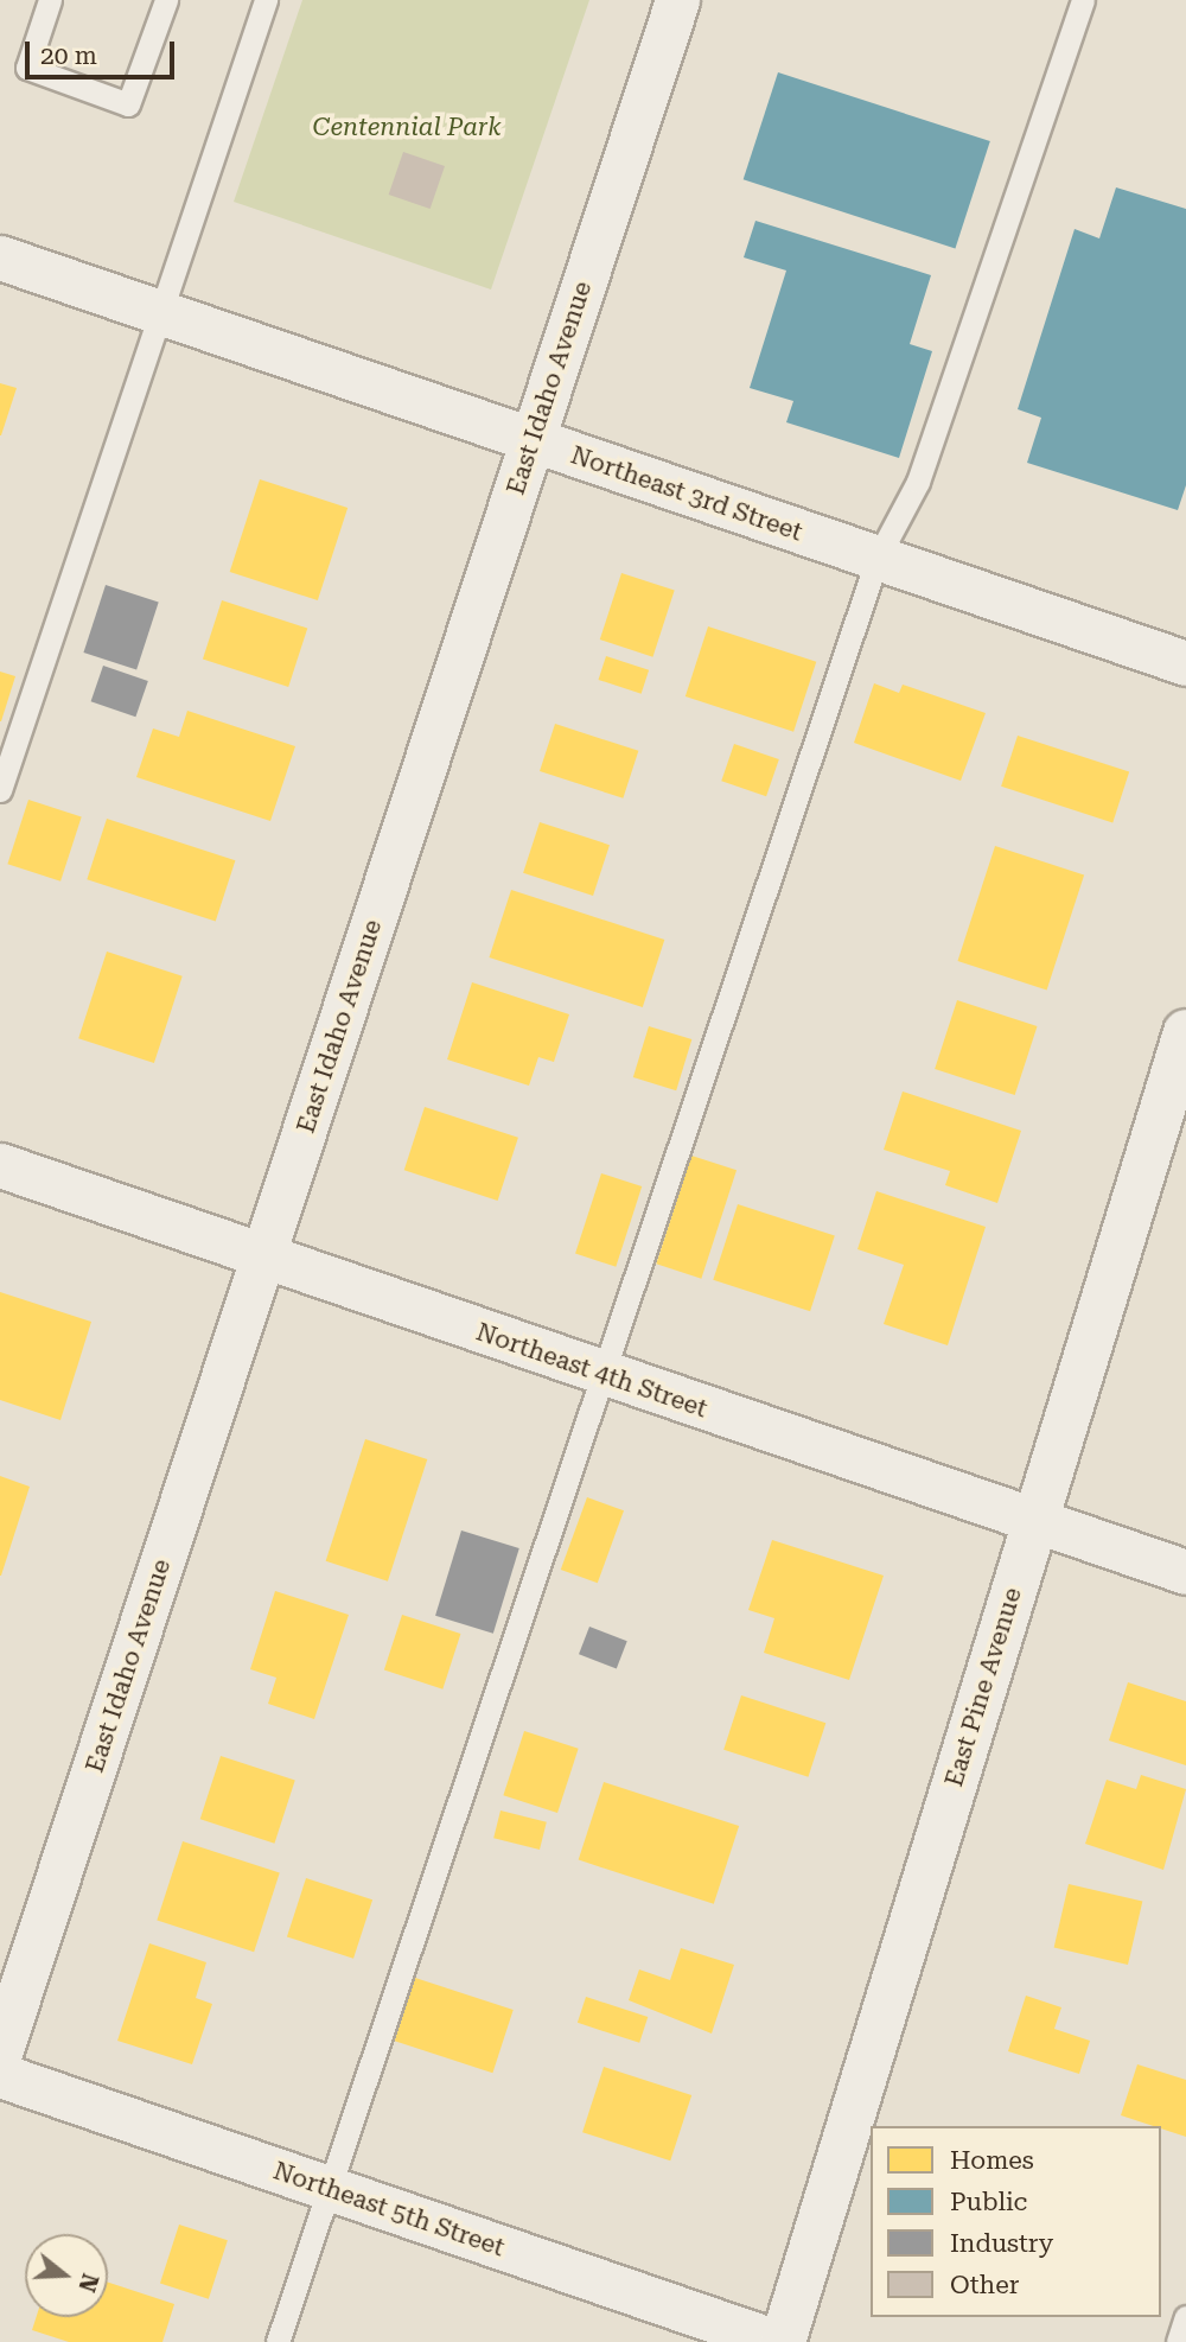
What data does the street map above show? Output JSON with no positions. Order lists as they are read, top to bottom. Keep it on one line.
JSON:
{"streets":{"street":["East Idaho Avenue","Northeast 3rd Street","Northeast 4th Street","East Pine Avenue","Northeast 5th Street"]},"crossings":[["East Idaho Avenue","Northeast 3rd Street"],["East Idaho Avenue","Northeast 4th Street"],["Northeast 4th Street","East Pine Avenue"],["East Pine Avenue","Northeast 5th Street"]],"parks":["Centennial Park"],"legend":["Homes","Public","Industry","Other"],"scale_bar":"20 m","north":"right"}
